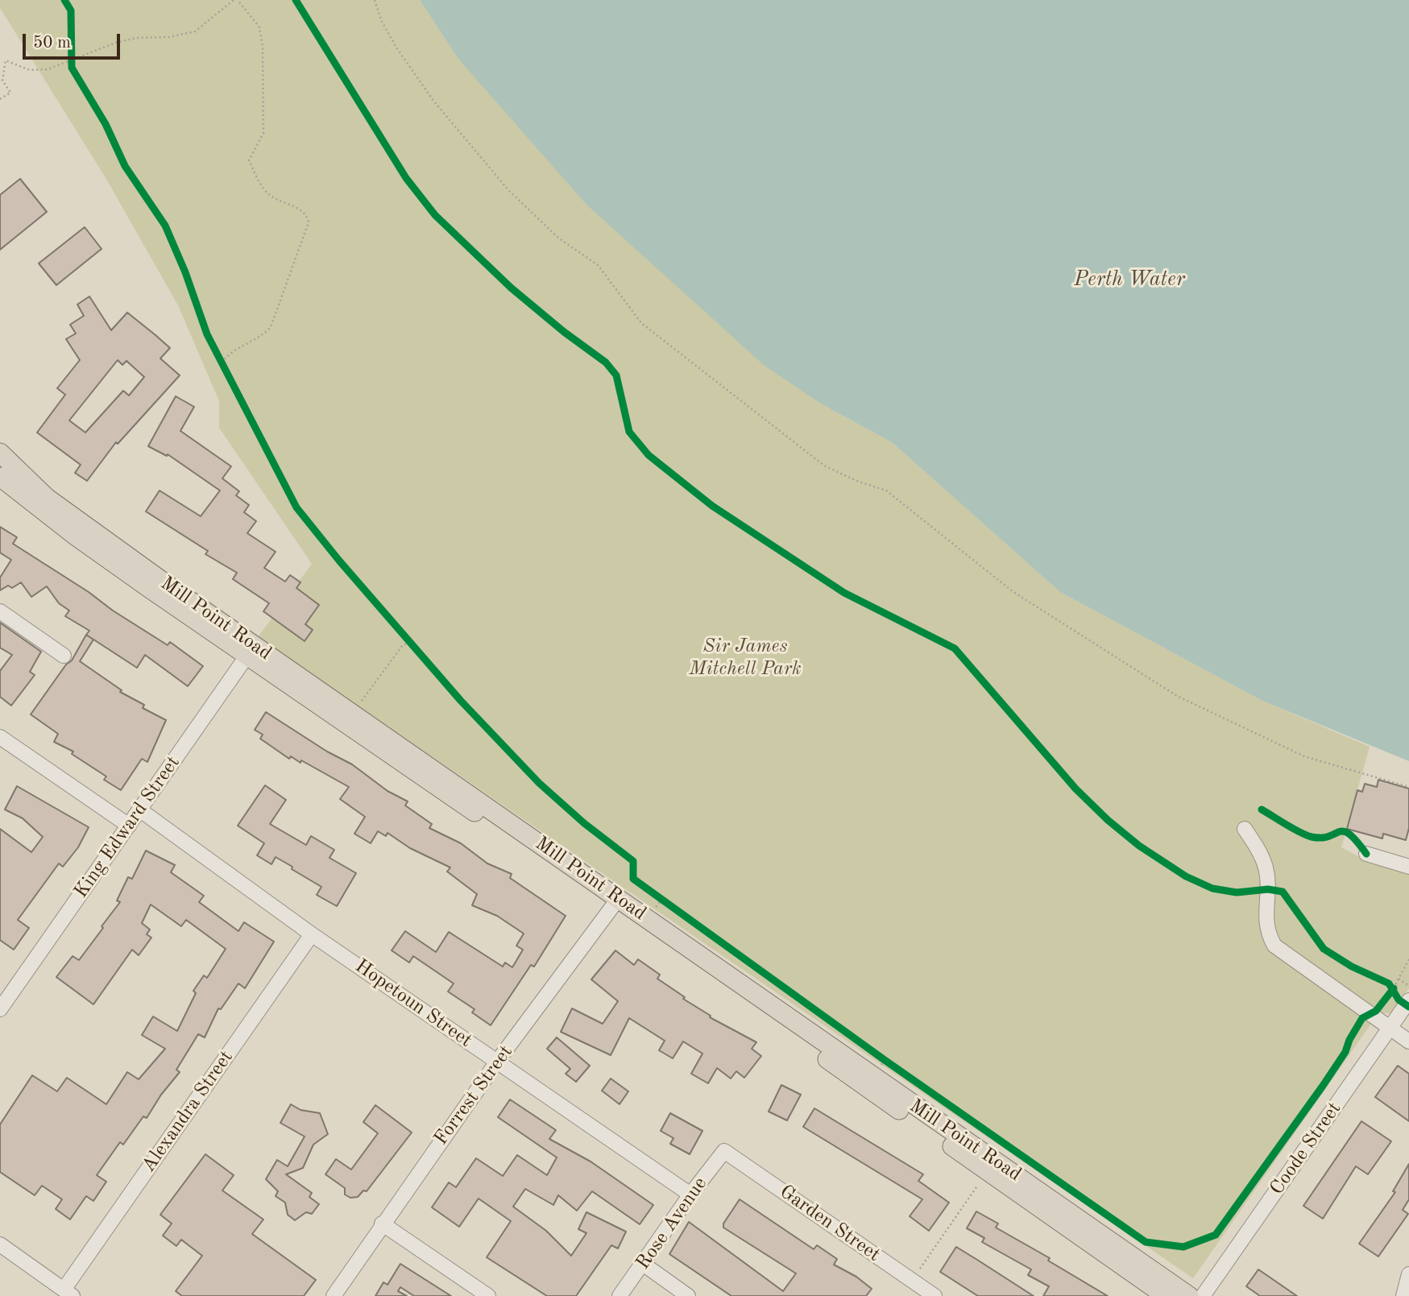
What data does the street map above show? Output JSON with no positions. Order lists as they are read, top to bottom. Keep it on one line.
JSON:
{"streets":{"main road":["Mill Point Road"],"street":["King Edward Street","Hopetoun Street","Forrest Street","Alexandra Street","Coode Street","Rose Avenue","Garden Street"]},"crossings":[["Mill Point Road","King Edward Street"],["Mill Point Road","Forrest Street"],["King Edward Street","Hopetoun Street"],["Hopetoun Street","Forrest Street"],["Hopetoun Street","Alexandra Street"],["Hopetoun Street","Rose Avenue"],["Rose Avenue","Garden Street"]],"water":["Perth Water"],"parks":["Sir James Mitchell Park"],"scale_bar":"50 m"}
